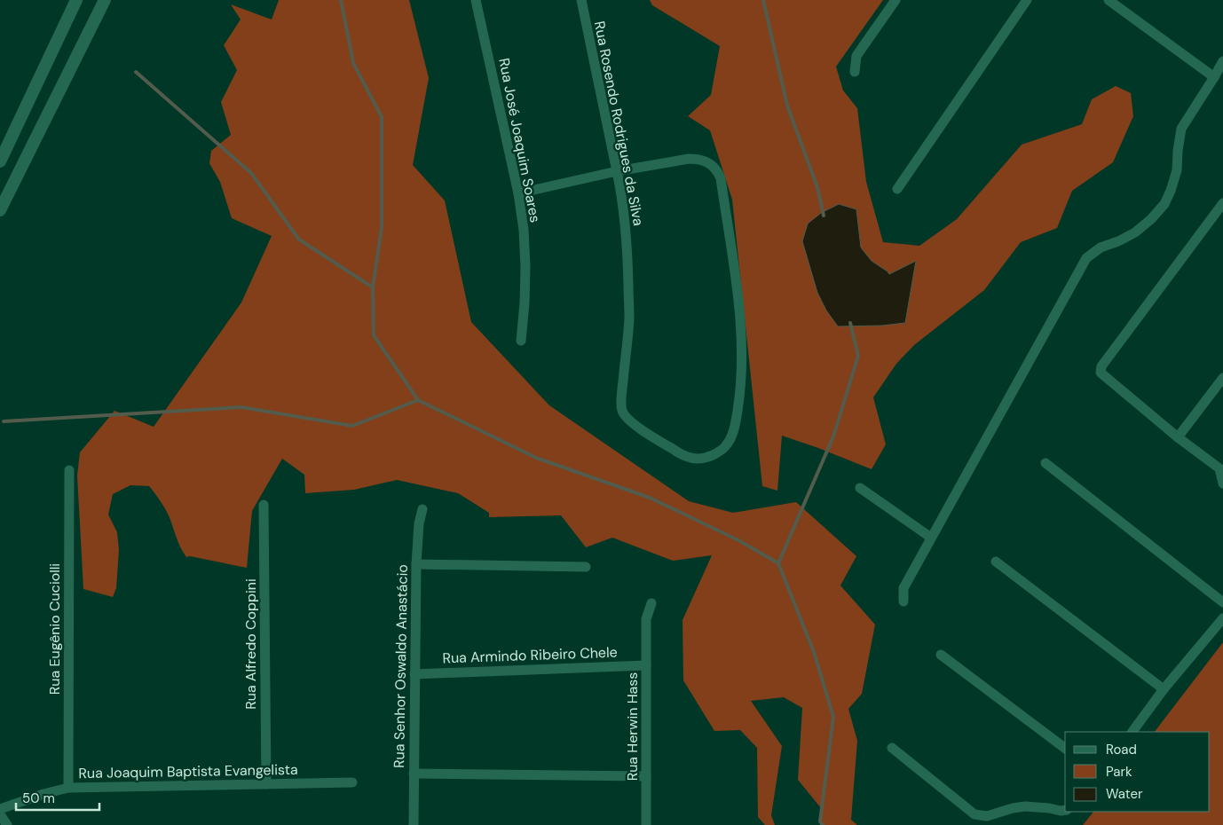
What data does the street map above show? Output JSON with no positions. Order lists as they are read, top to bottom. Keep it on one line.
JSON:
{"streets":{"street":["Rua Rosendo Rodrigues da Silva","Rua José Joaquim Soares","Rua Eugênio Cuciolli","Rua Alfredo Coppini","Rua Armindo Ribeiro Chele","Rua Senhor Oswaldo Anastácio","Rua Herwin Hass","Rua Joaquim Baptista Evangelista"]},"crossings":[["Rua Eugênio Cuciolli","Rua Joaquim Baptista Evangelista"],["Rua Alfredo Coppini","Rua Joaquim Baptista Evangelista"],["Rua Armindo Ribeiro Chele","Rua Senhor Oswaldo Anastácio"],["Rua Armindo Ribeiro Chele","Rua Herwin Hass"]],"legend":["Road","Park","Water"],"scale_bar":"50 m"}
